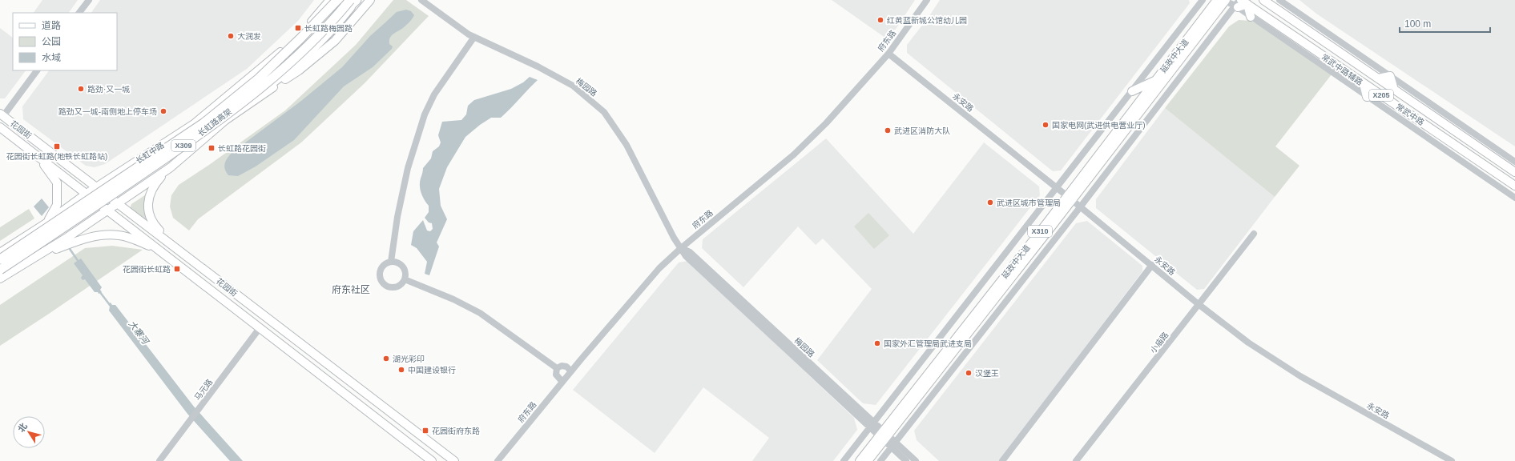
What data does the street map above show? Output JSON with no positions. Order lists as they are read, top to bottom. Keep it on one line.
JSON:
{"streets":{"highway":["长虹路高架","X309"],"main road":["延政中大道","X205","常武中路","花园街","长虹中路","X310"],"street":["府东路","常武中路辅路","梅园路","永安路","小庙路","马元路"]},"crossings":[["府东路","梅园路"],["府东路","永安路"],["延政中大道","梅园路"],["延政中大道","永安路"],["永安路","小庙路"],["花园街","长虹中路"],["花园街","马元路"]],"districts":["府东社区"],"water":["大寨河"],"places":{"other":["红黄蓝新城公馆幼儿园","大润发","路劲·又一城","路劲又一城-南侧地上停车场","国家电网(武进供电营业厅)","武进区消防大队","武进区城市管理局","国家外汇管理局武进支局","湖光彩印","中国建设银行","汉堡王"],"transit":["长虹路梅园路","花园街长虹路(地铁长虹路站)","长虹路花园街","花园街长虹路","花园街府东路"]},"legend":["道路","公园","水域"],"scale_bar":"100 m","north":"top left"}
